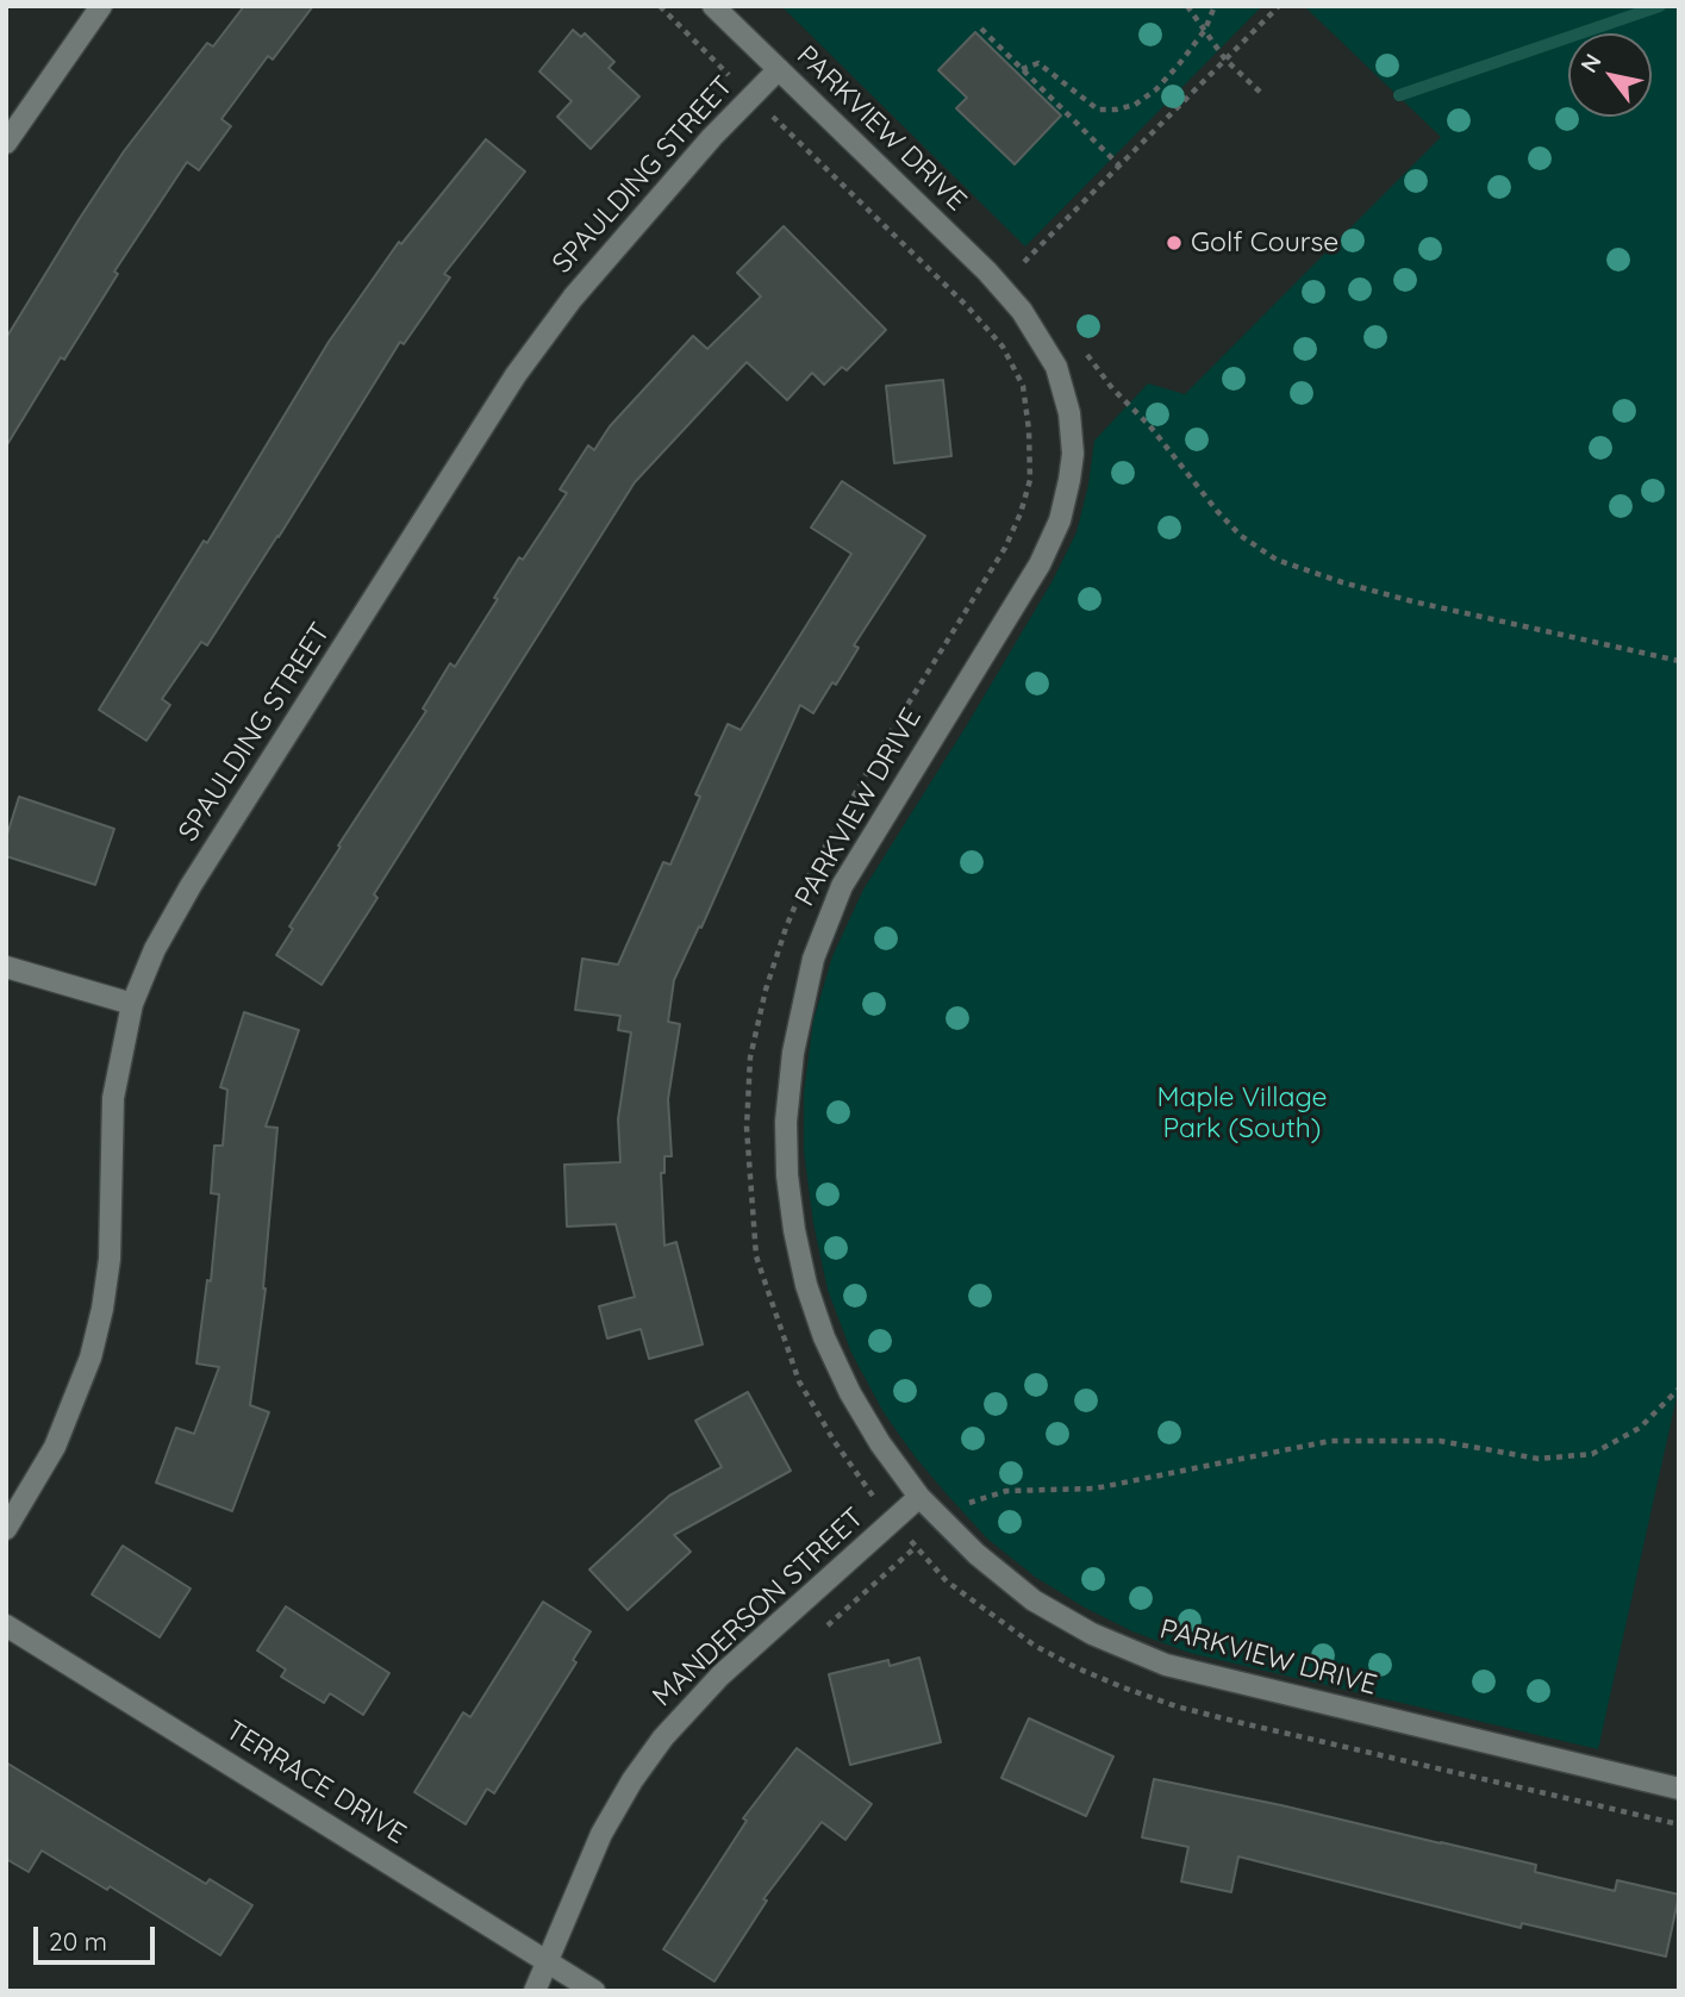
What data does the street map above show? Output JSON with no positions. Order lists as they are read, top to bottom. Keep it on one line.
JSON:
{"streets":{"street":["PARKVIEW DRIVE","SPAULDING STREET","MANDERSON STREET","TERRACE DRIVE"]},"crossings":[["PARKVIEW DRIVE","SPAULDING STREET"],["PARKVIEW DRIVE","MANDERSON STREET"],["MANDERSON STREET","TERRACE DRIVE"]],"parks":["Maple Village Park (South)"],"places":["Golf Course"],"scale_bar":"20 m","north":"top left"}
